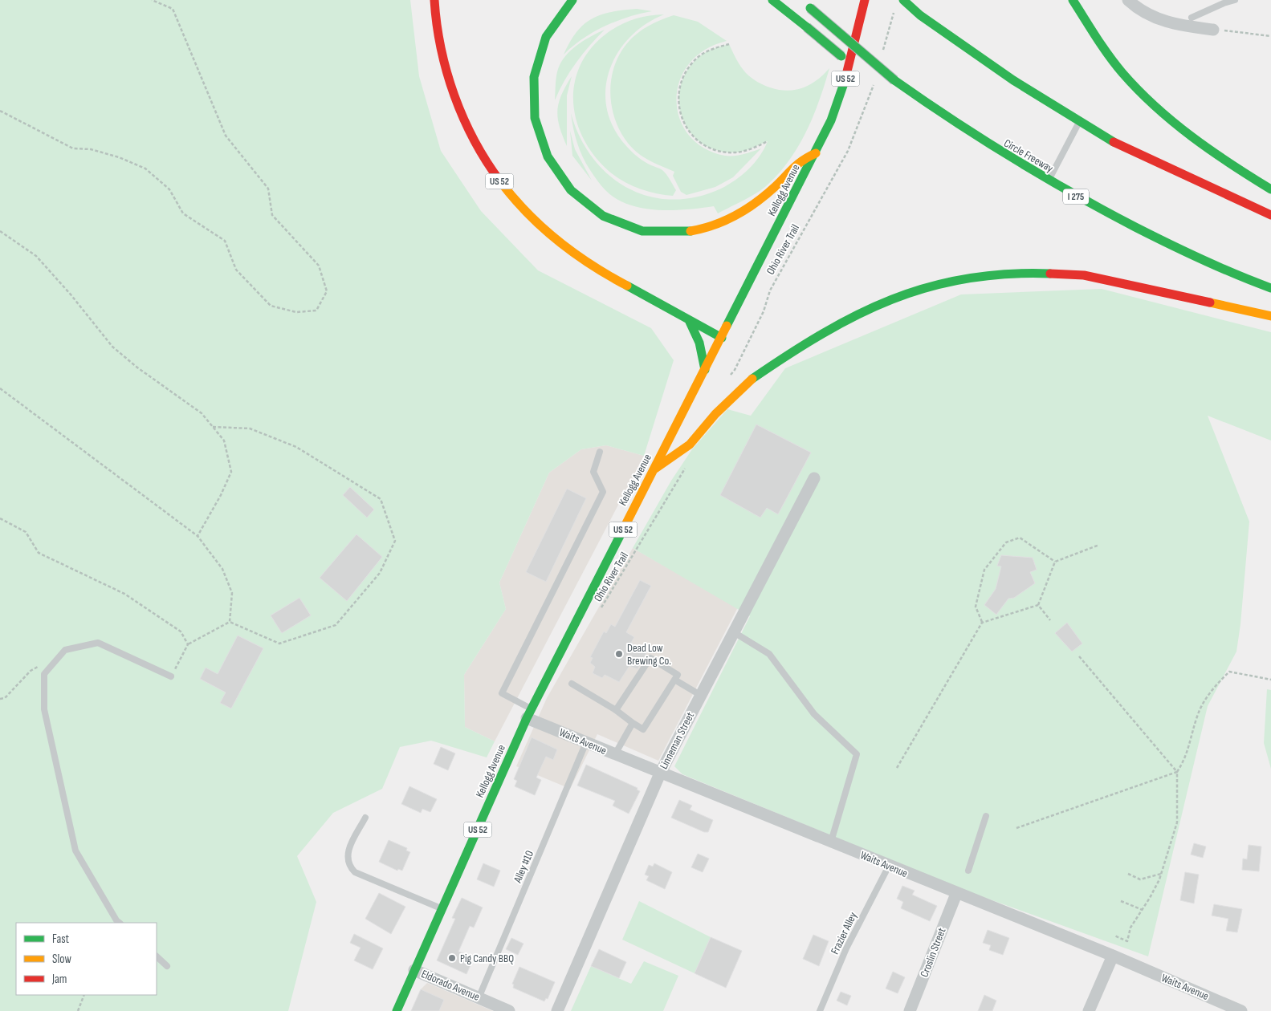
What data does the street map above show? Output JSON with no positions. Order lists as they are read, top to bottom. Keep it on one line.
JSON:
{"streets":{"main road":["US 52","Circle Freeway","Kellogg Avenue","I 275"],"street":["Linneman Street","Waits Avenue","Croslin Street","Eldorado Avenue"],"lane":["Alley #10","Frazier Alley"],"path":["Ohio River Trail"]},"crossings":[["US 52","Kellogg Avenue"],["Kellogg Avenue","Waits Avenue"],["Kellogg Avenue","Eldorado Avenue"],["Linneman Street","Waits Avenue"],["Waits Avenue","Alley #10"],["Waits Avenue","Frazier Alley"],["Waits Avenue","Croslin Street"],["Alley #10","Eldorado Avenue"]],"places":["Dead Low Brewing Co.","Pig Candy BBQ"],"legend":["Fast","Slow","Jam"]}
